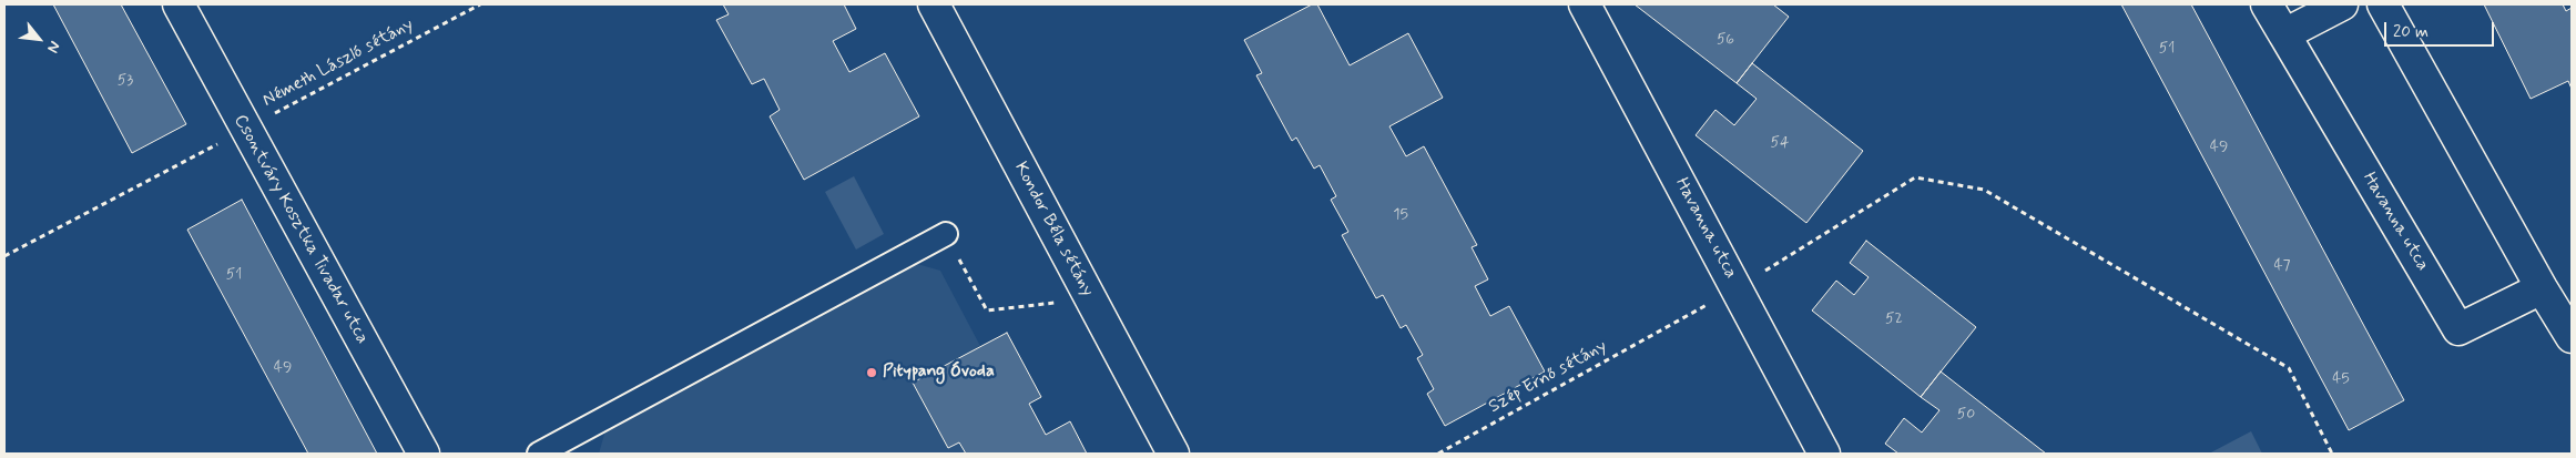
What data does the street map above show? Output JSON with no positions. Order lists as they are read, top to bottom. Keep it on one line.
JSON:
{"streets":{"street":["Havanna utca","Csontváry Kosztka Tivadar utca","Kondor Béla sétány"],"path":["Németh László sétány","Szép Ernő sétány"]},"crossings":[["Németh László sétány","Csontváry Kosztka Tivadar utca"]],"places":["Pitypang Óvoda"],"house_numbers":["56","51","53","54","49","15","47","51","52","49","45","50"],"scale_bar":"20 m","north":"bottom right"}
